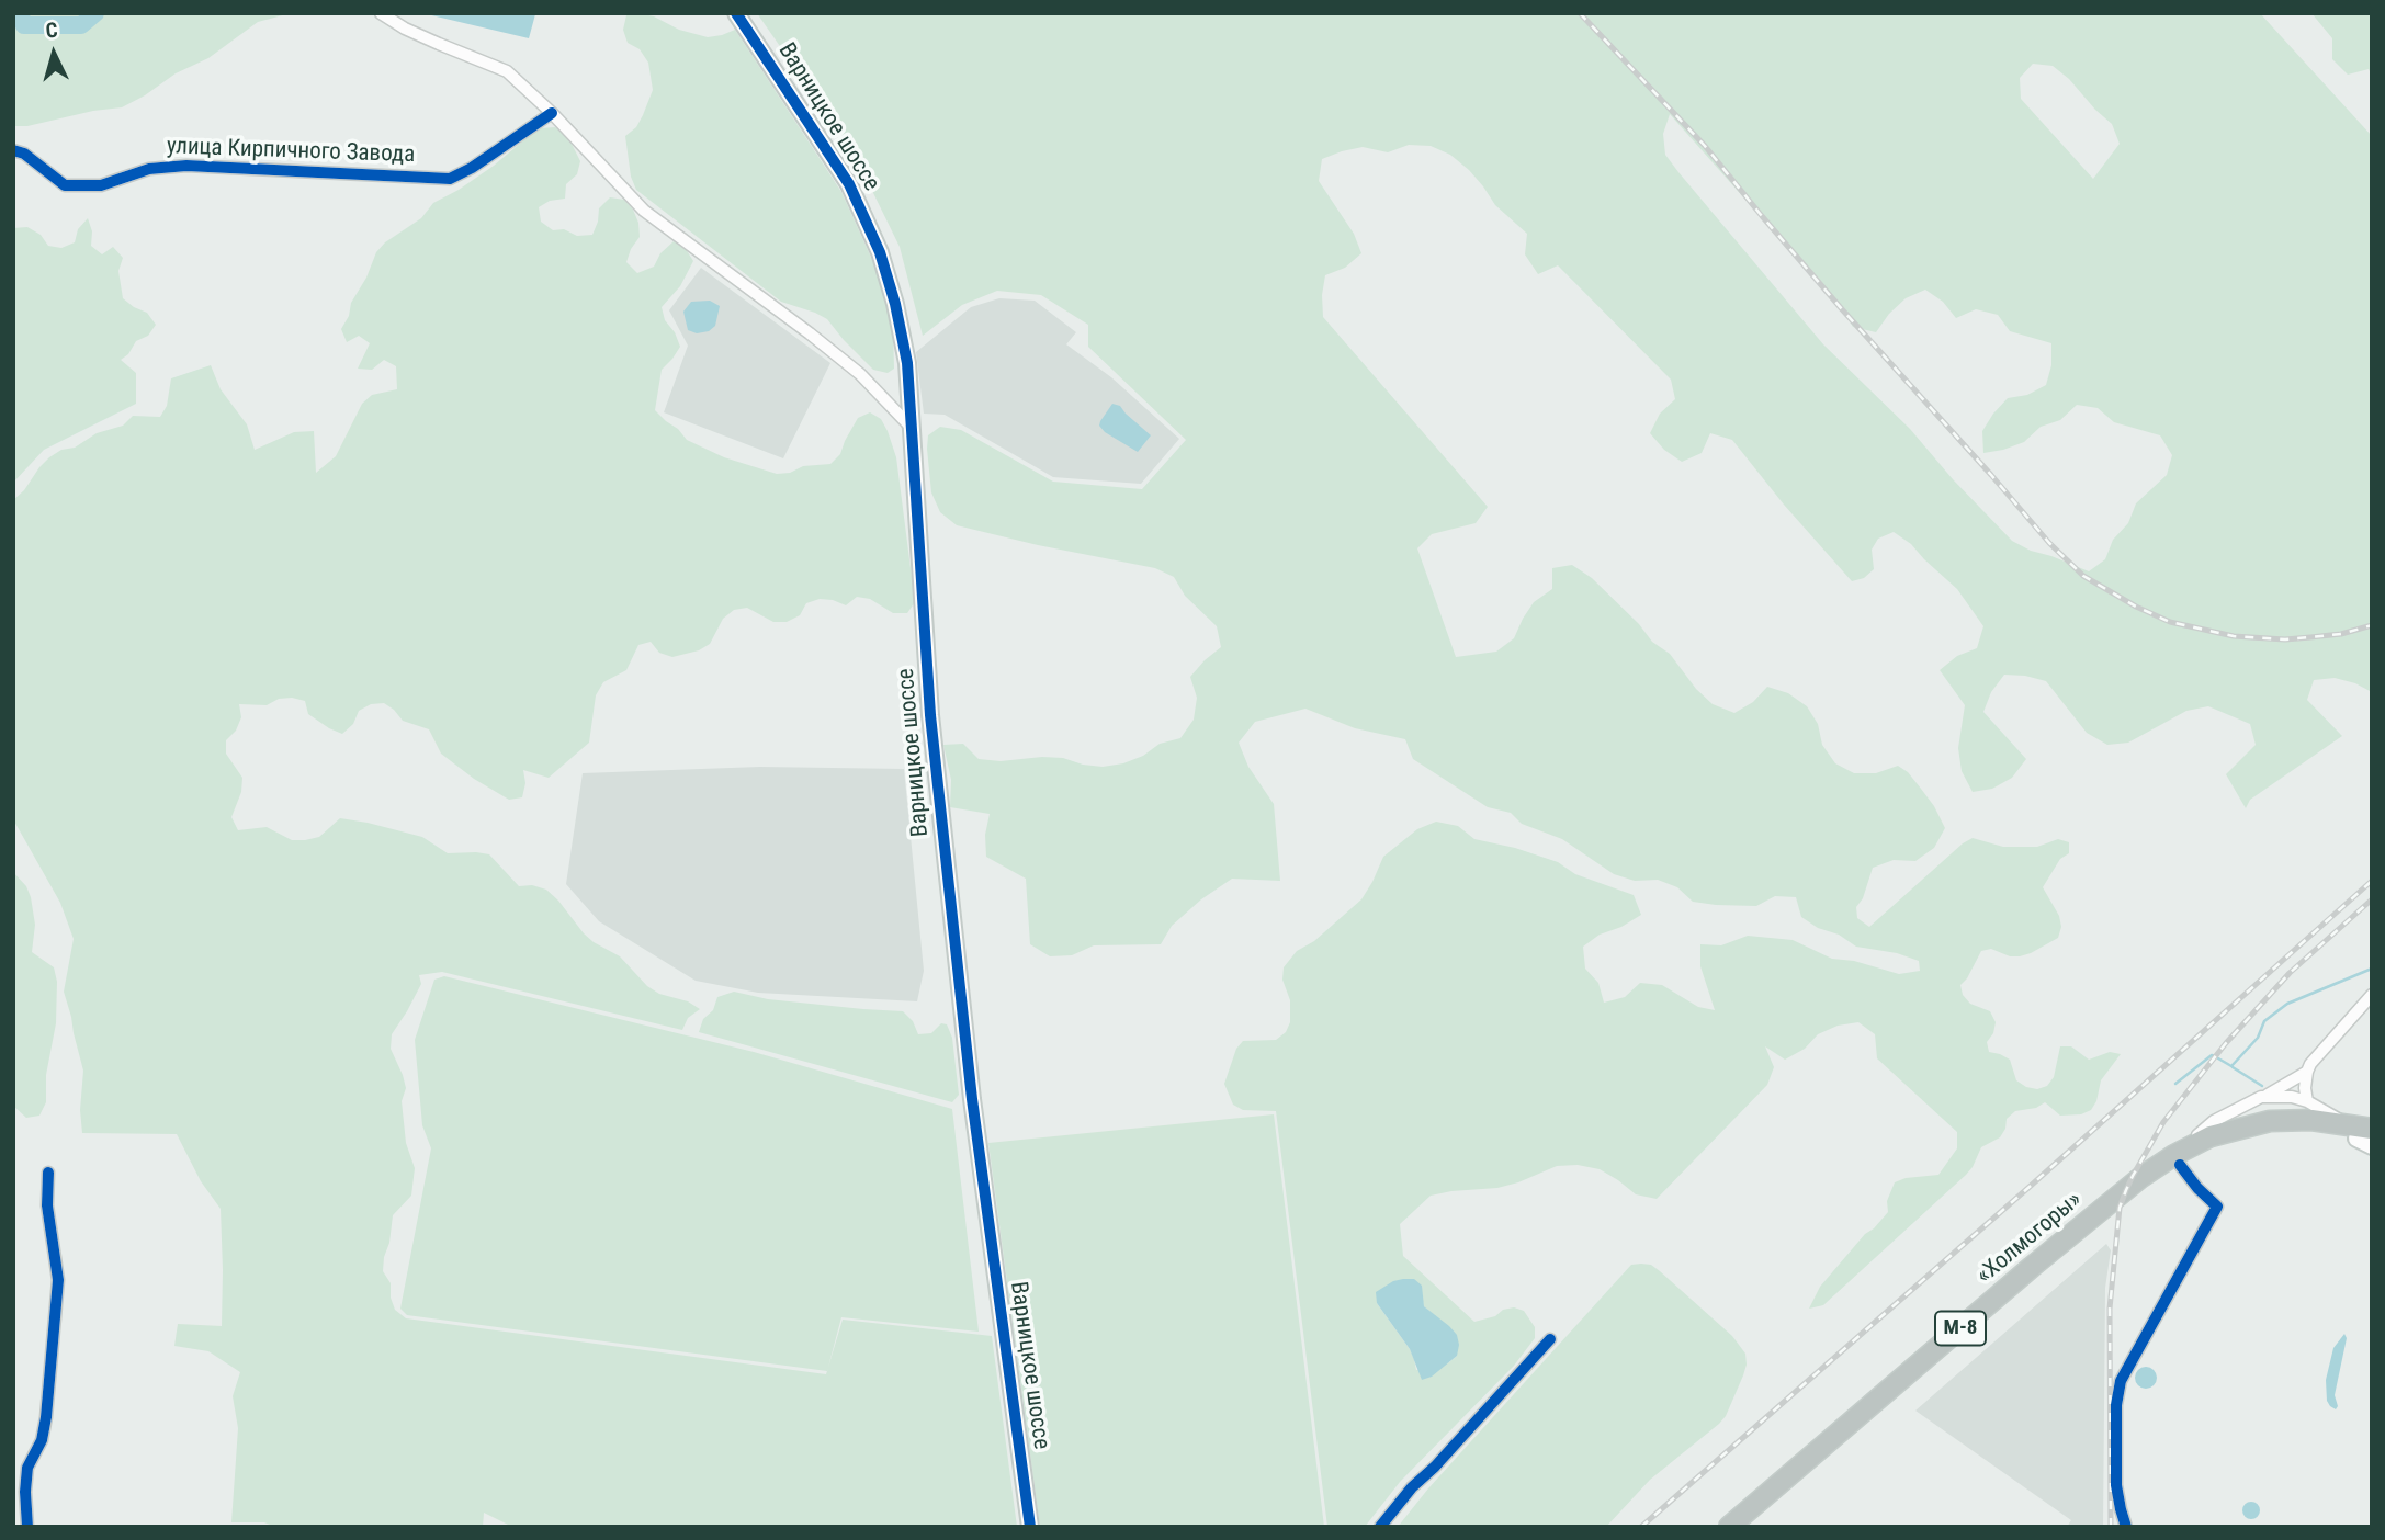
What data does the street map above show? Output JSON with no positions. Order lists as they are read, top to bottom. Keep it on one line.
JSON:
{"streets":{"highway":["«Холмогоры»","М-8"],"street":["Варницкое шоссе","улица Кирпичного Завода"]},"north":"top"}
